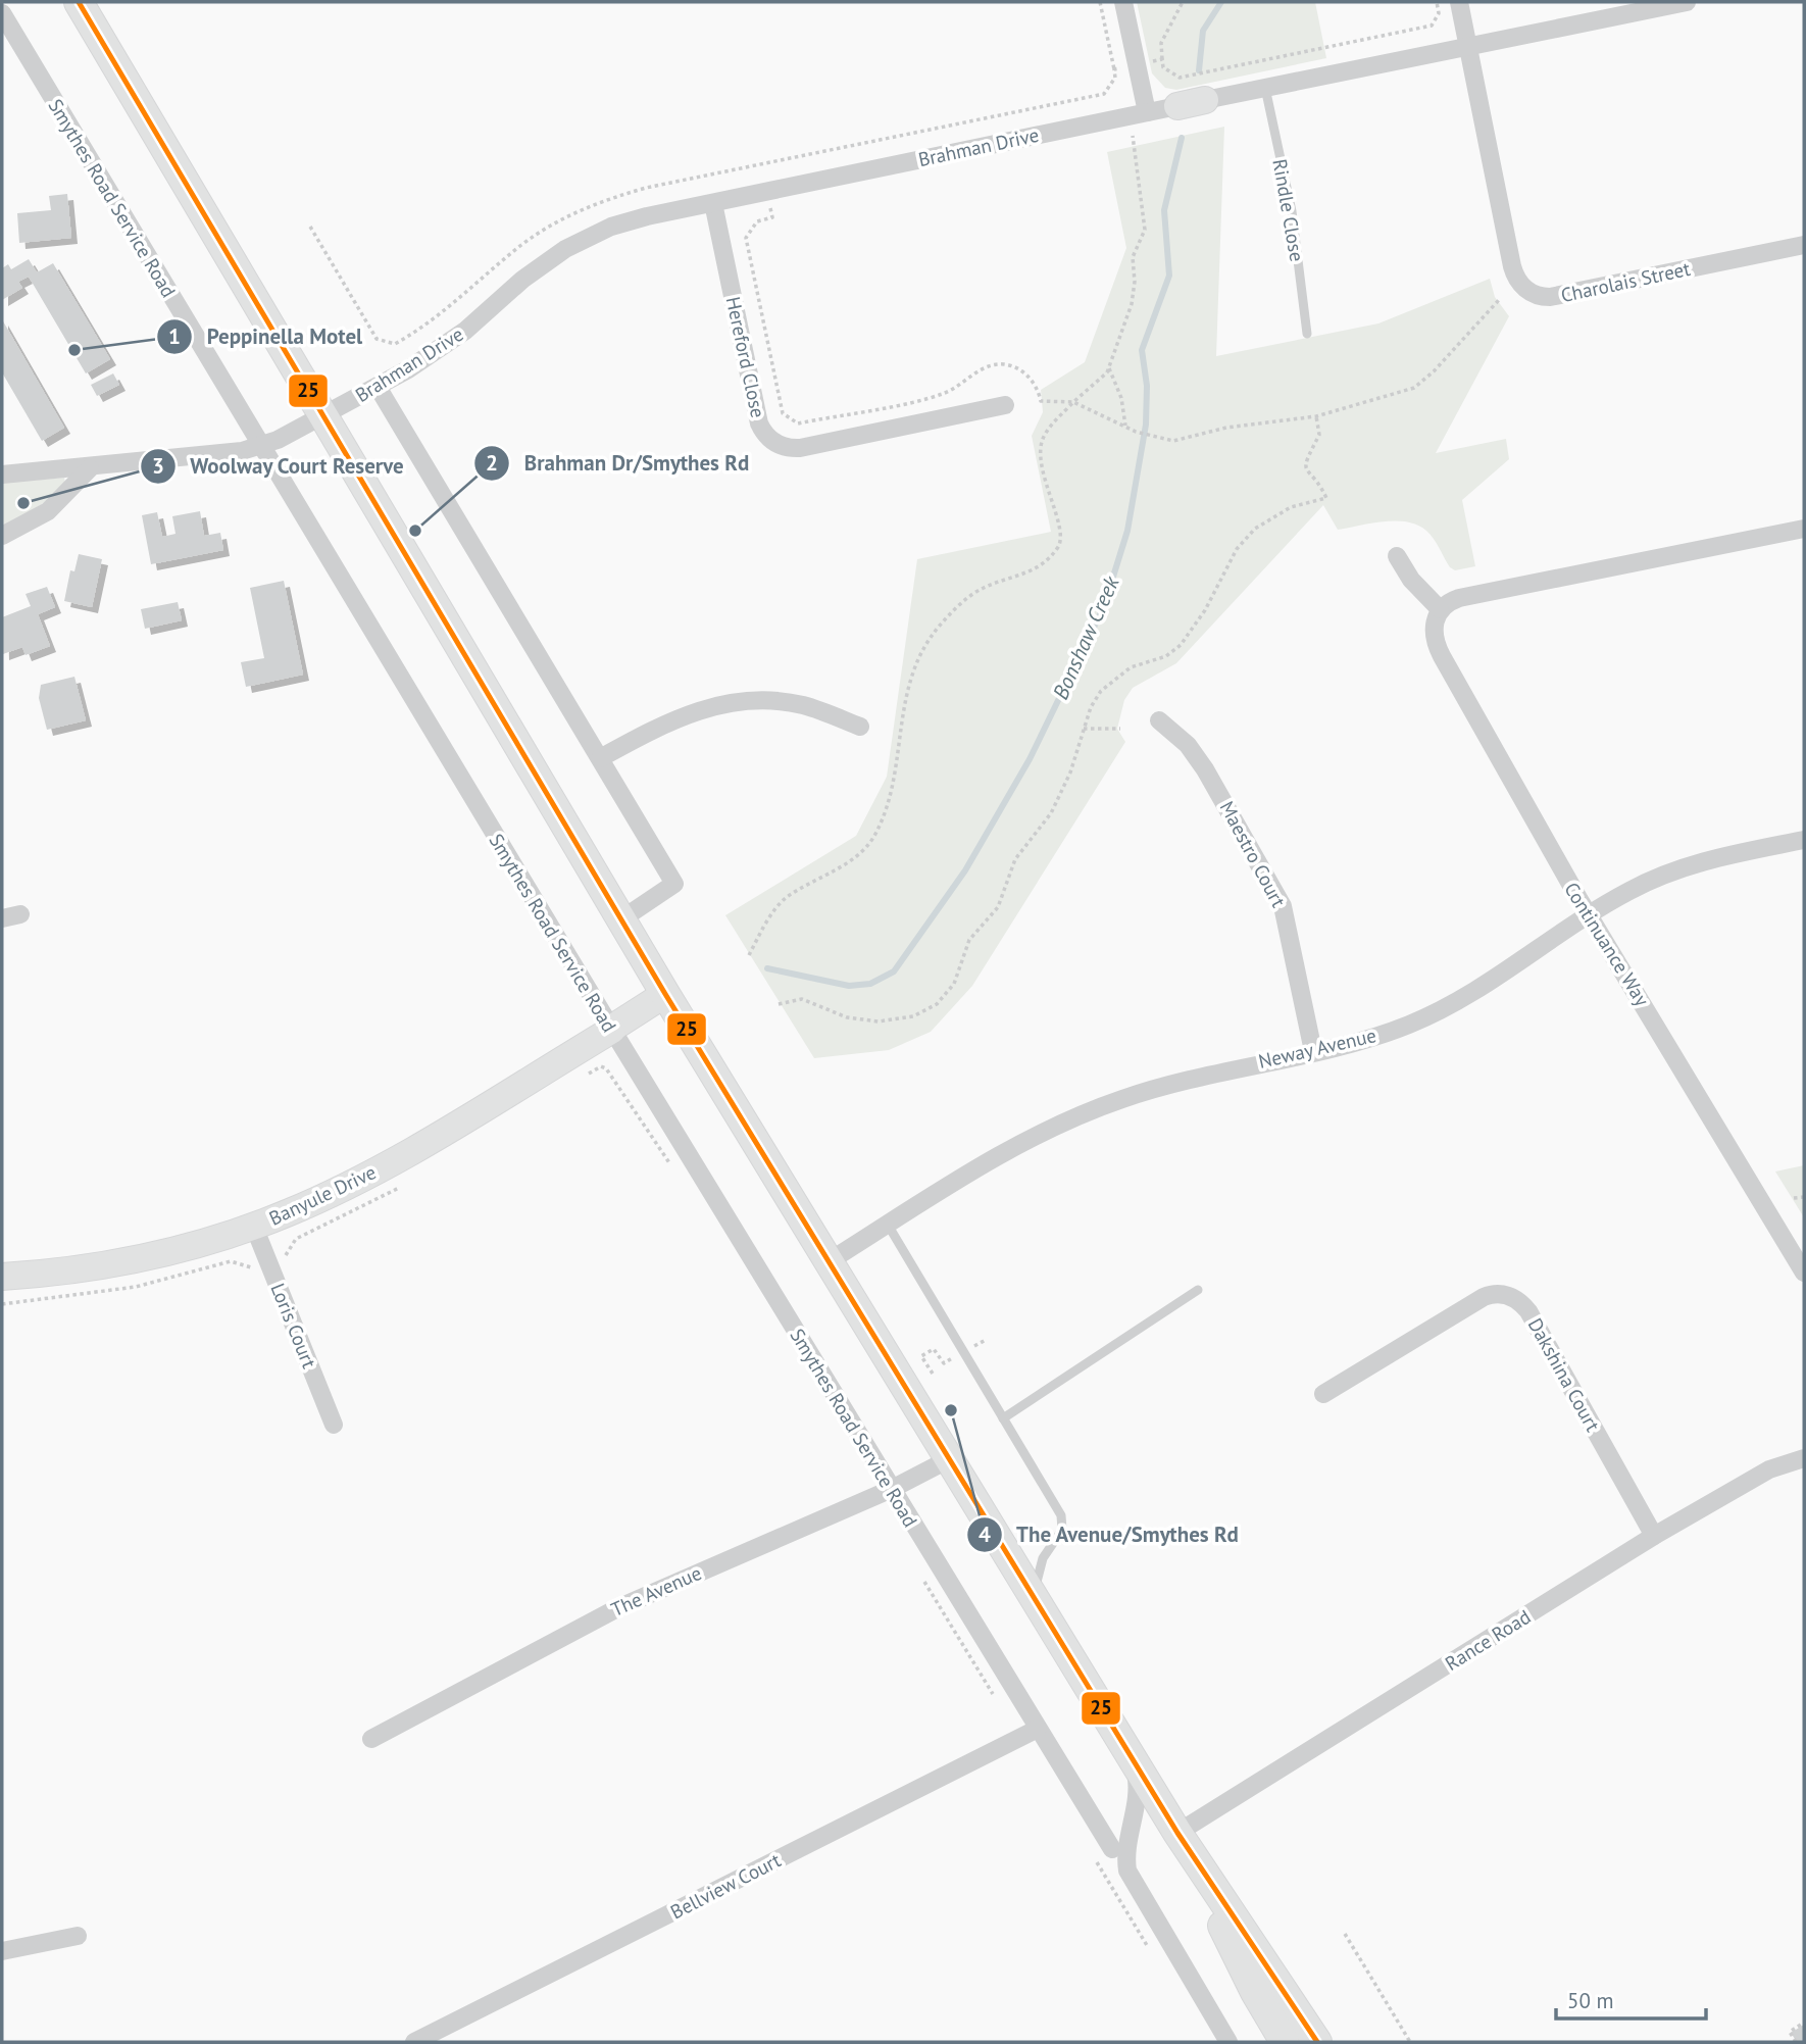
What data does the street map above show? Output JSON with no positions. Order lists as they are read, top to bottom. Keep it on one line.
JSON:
{"streets":{"street":["Brahman Drive","Smythes Road Service Road","Charolais Street","Hereford Close","Maestro Court","Continuance Way","Neway Avenue","Banyule Drive","Loris Court","Dakshina Court","The Avenue","Rance Road","Bellview Court"],"lane":["Rindle Close"]},"crossings":[["Brahman Drive","Smythes Road Service Road"],["Brahman Drive","Rindle Close"],["Brahman Drive","Charolais Street"],["Brahman Drive","Hereford Close"],["Smythes Road Service Road","Banyule Drive"],["Smythes Road Service Road","The Avenue"],["Smythes Road Service Road","Bellview Court"],["Maestro Court","Neway Avenue"],["Continuance Way","Neway Avenue"],["Banyule Drive","Loris Court"],["Dakshina Court","Rance Road"]],"water":["Bonshaw Creek"],"places":["Peppinella Motel","Woolway Court Reserve","Brahman Dr/Smythes Rd","The Avenue/Smythes Rd"],"lines":["transit line 25"],"scale_bar":"50 m"}
